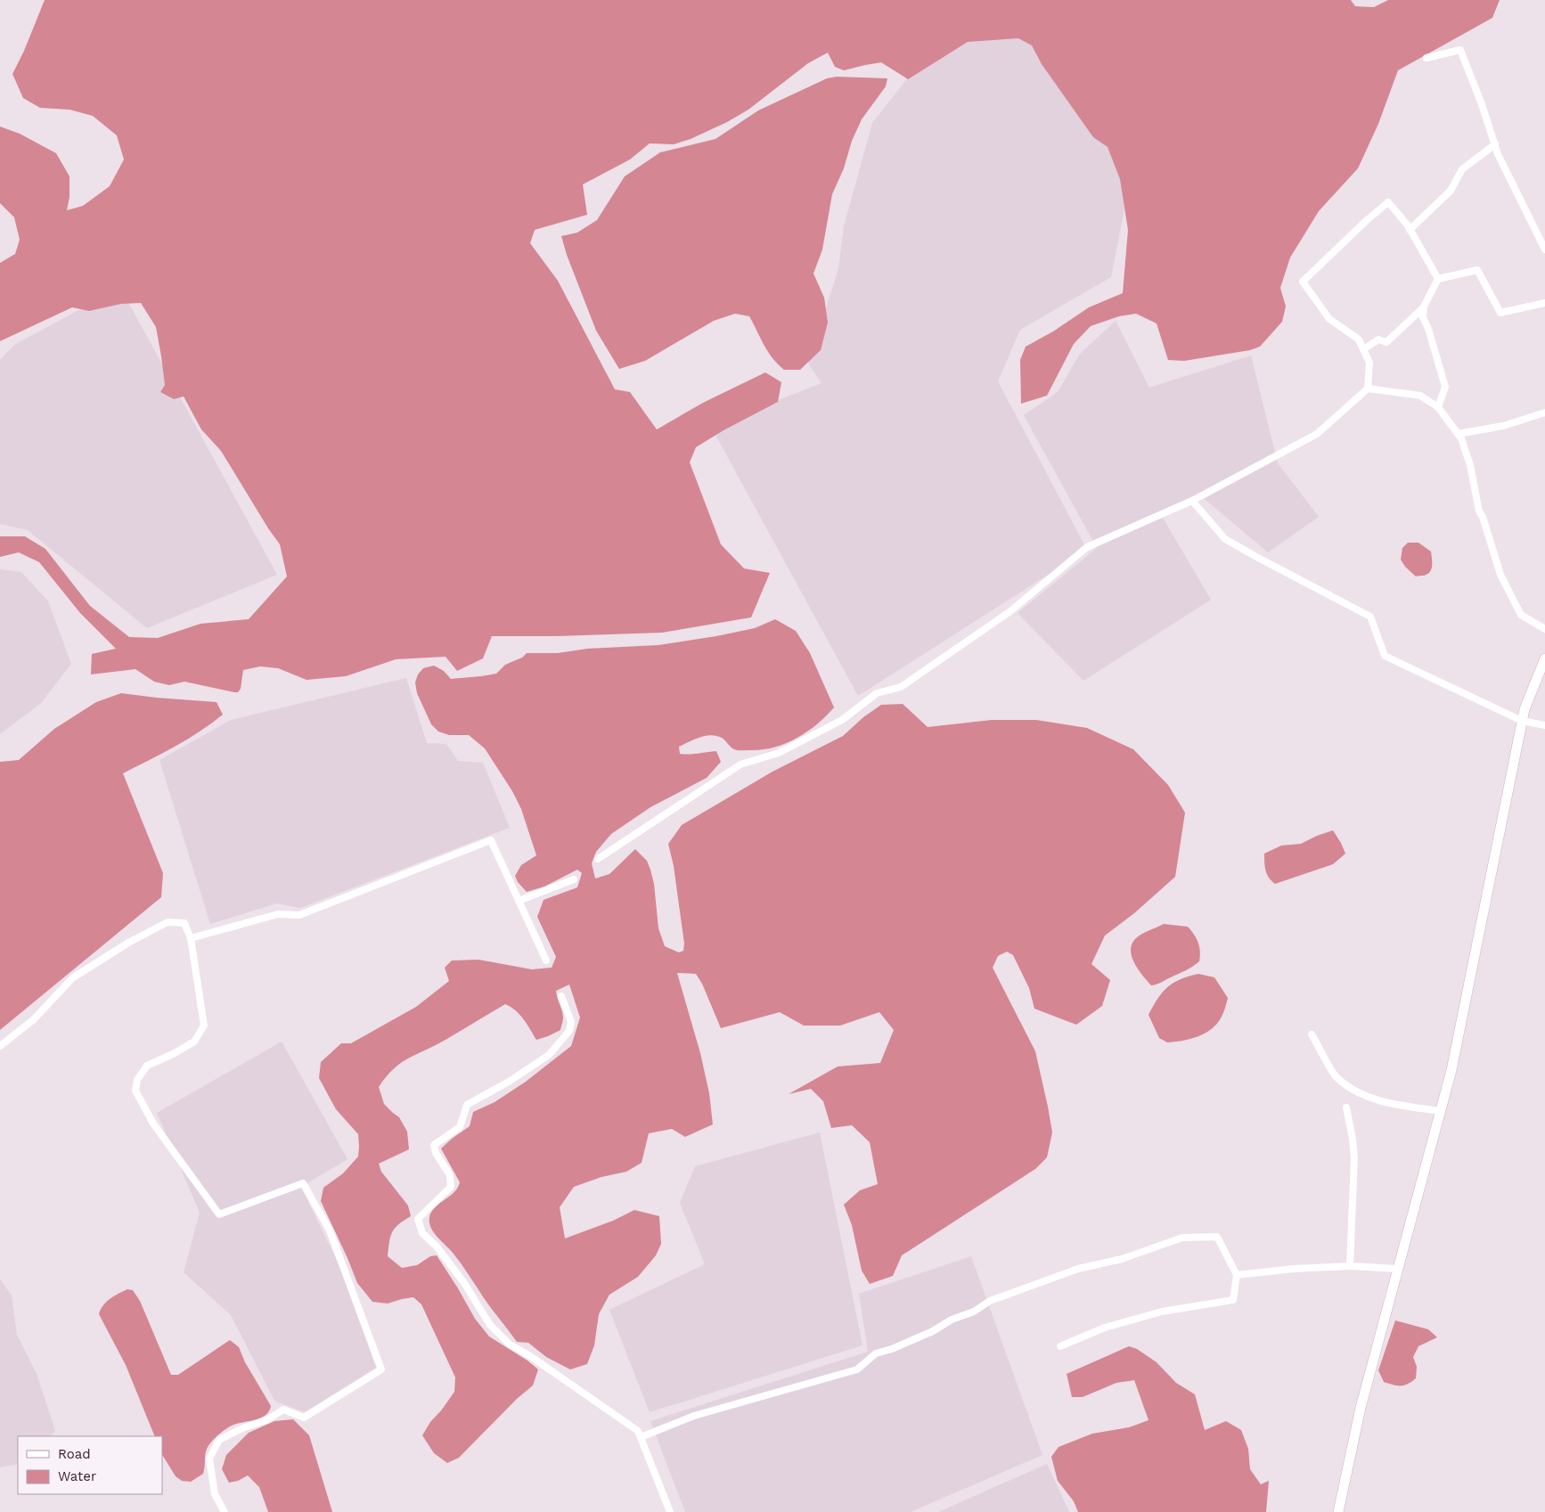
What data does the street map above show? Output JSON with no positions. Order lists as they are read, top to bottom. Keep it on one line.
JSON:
{"legend":["Road","Water"]}
